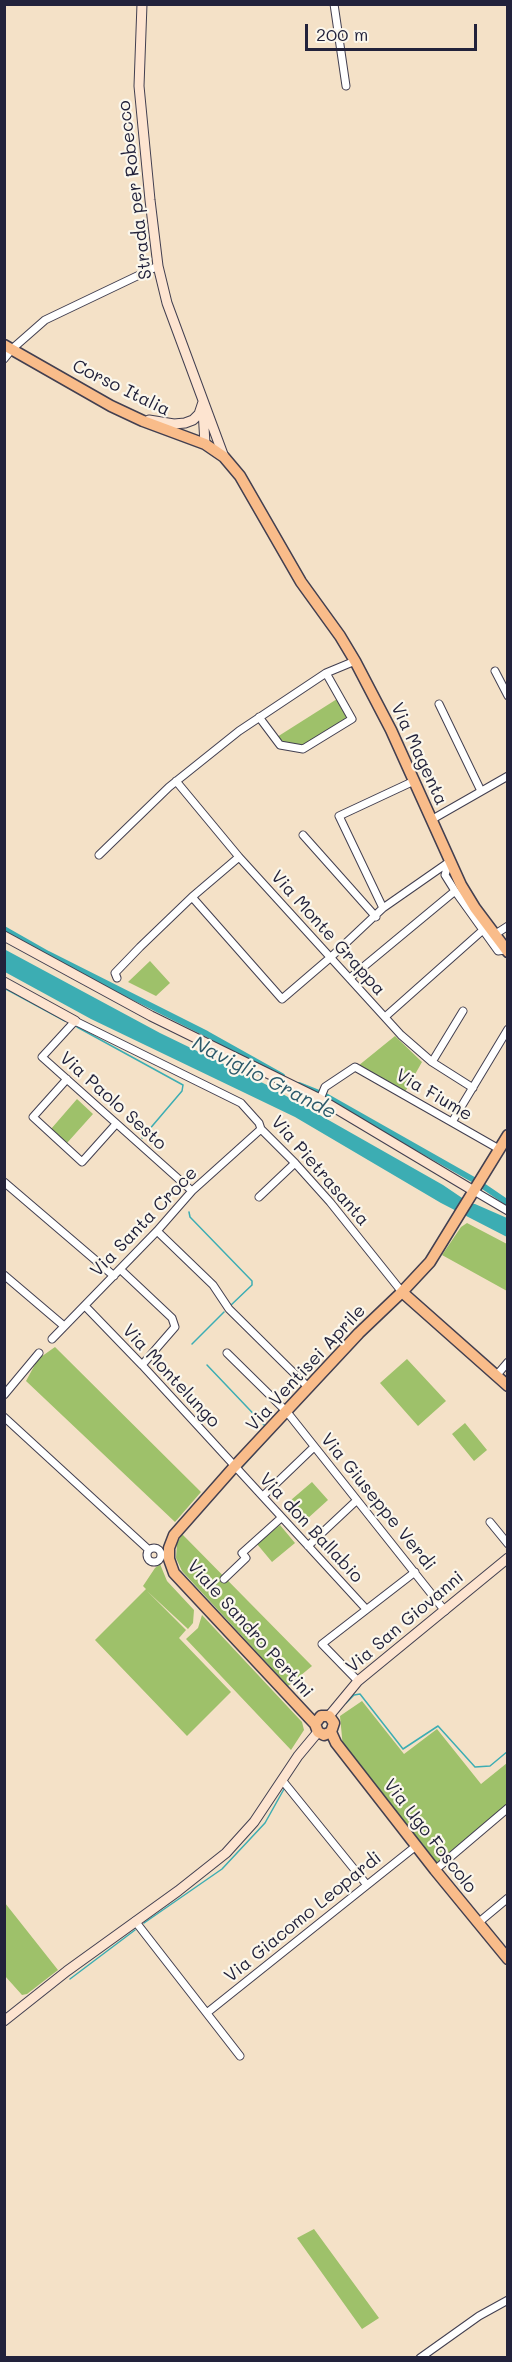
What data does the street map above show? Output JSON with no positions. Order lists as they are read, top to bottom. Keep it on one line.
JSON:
{"streets":{"main road":["Corso Italia","Via Magenta","Via Ventisei Aprile","Viale Sandro Pertini","Via Ugo Foscolo"],"street":["Strada per Robecco","Via Monte Grappa","Via Fiume","Via Paolo Sesto","Via Pietrasanta","Via Santa Croce","Via Montelungo","Via Giuseppe Verdi","Via don Ballabio","Via San Giovanni","Via Giacomo Leopardi"]},"crossings":[["Strada per Robecco","Corso Italia"],["Strada per Robecco","Via Magenta"],["Corso Italia","Via Magenta"],["Via Fiume","Via Ventisei Aprile"],["Via Paolo Sesto","Via Pietrasanta"],["Via Paolo Sesto","Via Santa Croce"],["Via Pietrasanta","Via Santa Croce"],["Via Pietrasanta","Via Ventisei Aprile"],["Via Santa Croce","Via Montelungo"],["Via Ventisei Aprile","Via Montelungo"],["Via Ventisei Aprile","Via Giuseppe Verdi"],["Via Ventisei Aprile","Via don Ballabio"],["Via Ventisei Aprile","Viale Sandro Pertini"],["Via Montelungo","Via don Ballabio"],["Via Montelungo","Viale Sandro Pertini"],["Via Giuseppe Verdi","Via San Giovanni"],["Via don Ballabio","Viale Sandro Pertini"],["Via San Giovanni","Viale Sandro Pertini"],["Via San Giovanni","Via Ugo Foscolo"],["Viale Sandro Pertini","Via Ugo Foscolo"],["Via Ugo Foscolo","Via Giacomo Leopardi"]],"water":["Naviglio Grande"],"scale_bar":"200 m"}
